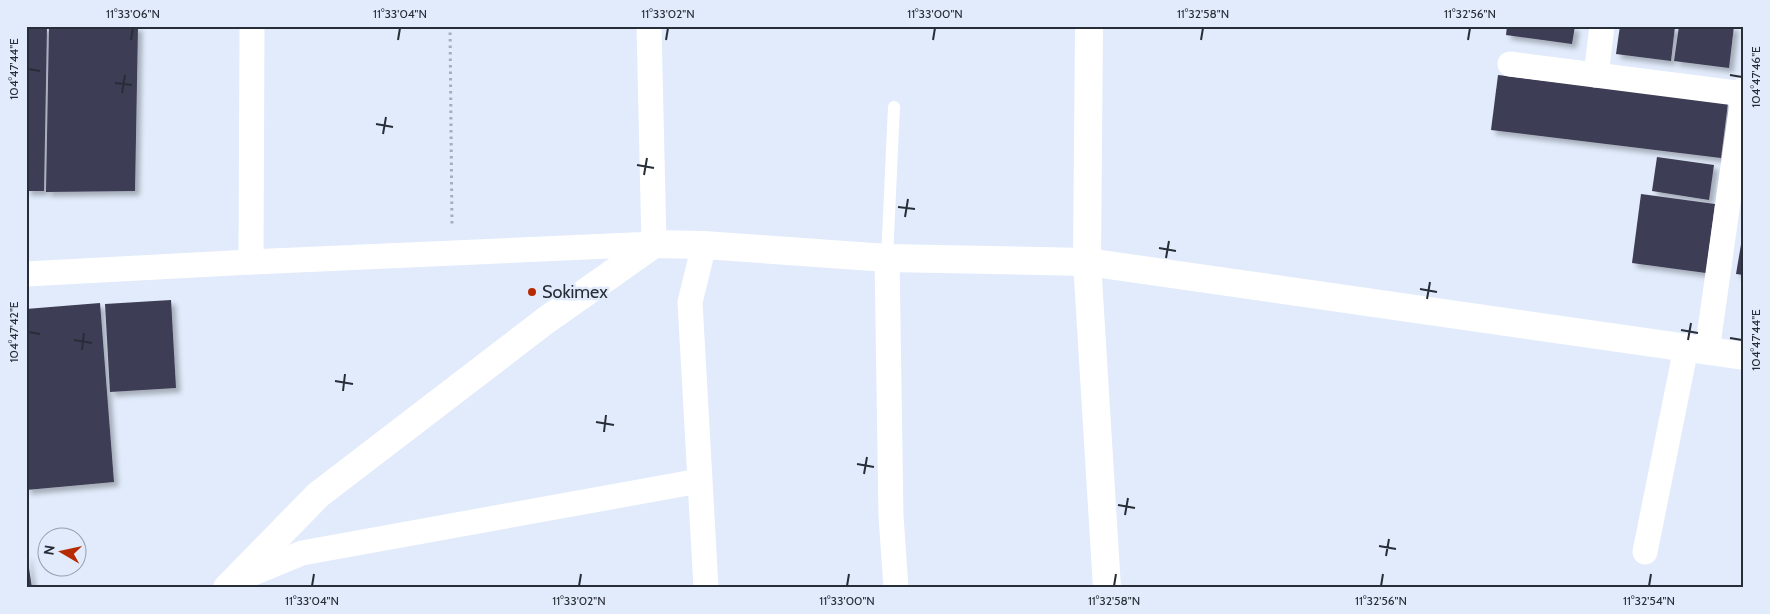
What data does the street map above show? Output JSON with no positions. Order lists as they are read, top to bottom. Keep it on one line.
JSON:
{"places":["Sokimex"],"north":"left","coordinates":["11°33'06\"N","11°33'04\"N","11°33'02\"N","11°33'00\"N","11°32'58\"N","11°32'56\"N","104°47'44\"E","104°47'46\"E","104°47'42\"E","11°32'54\"N"]}
